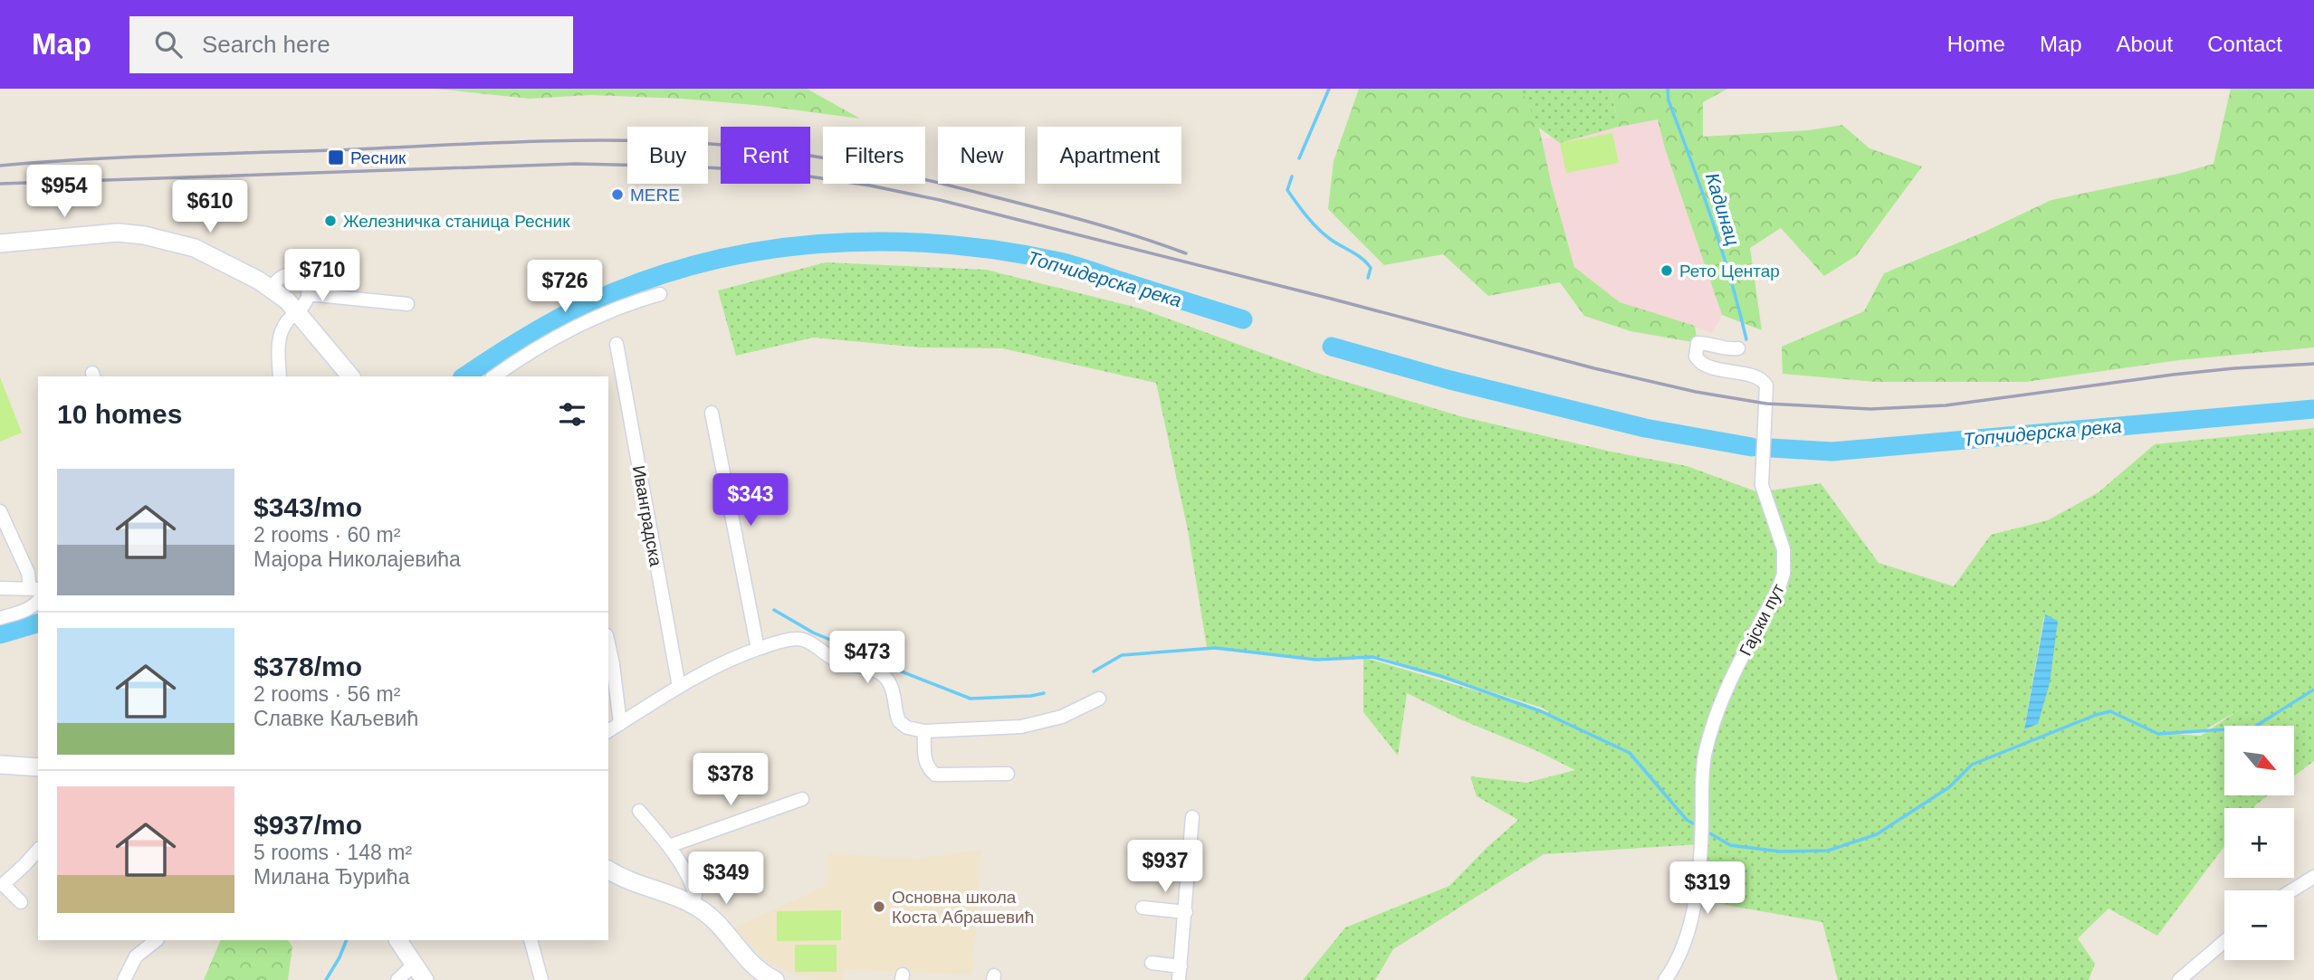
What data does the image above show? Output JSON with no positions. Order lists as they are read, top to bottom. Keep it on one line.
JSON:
{"streets":{"street":["Иванградска","Гајски пут"]},"water":["Кадинац","Топчидерска река"],"places":{"transit":["Ресник"],"other":["MERE","Железничка станица Ресник","Рето Центар","Основна школа Коста Абрашевић"]},"north":"bottom right","page":{"header":"Map","search":"Search here","nav":["Home","Map","About","Contact"],"chip":["Buy","Rent","Filters","New","Apartment"],"price":["$954","$610","$710","$726","$343","$473","$378","$937","$349","$319"],"heading":"10 homes","list":[{"name":"$343/mo","note":"2 rooms · 60 m² · Мајора Николајевића"},{"name":"$378/mo","note":"2 rooms · 56 m² · Славке Каљевић"},{"name":"$937/mo","note":"5 rooms · 148 m² · Милана Ђурића"}],"map_buttons":["+","−"]}}
